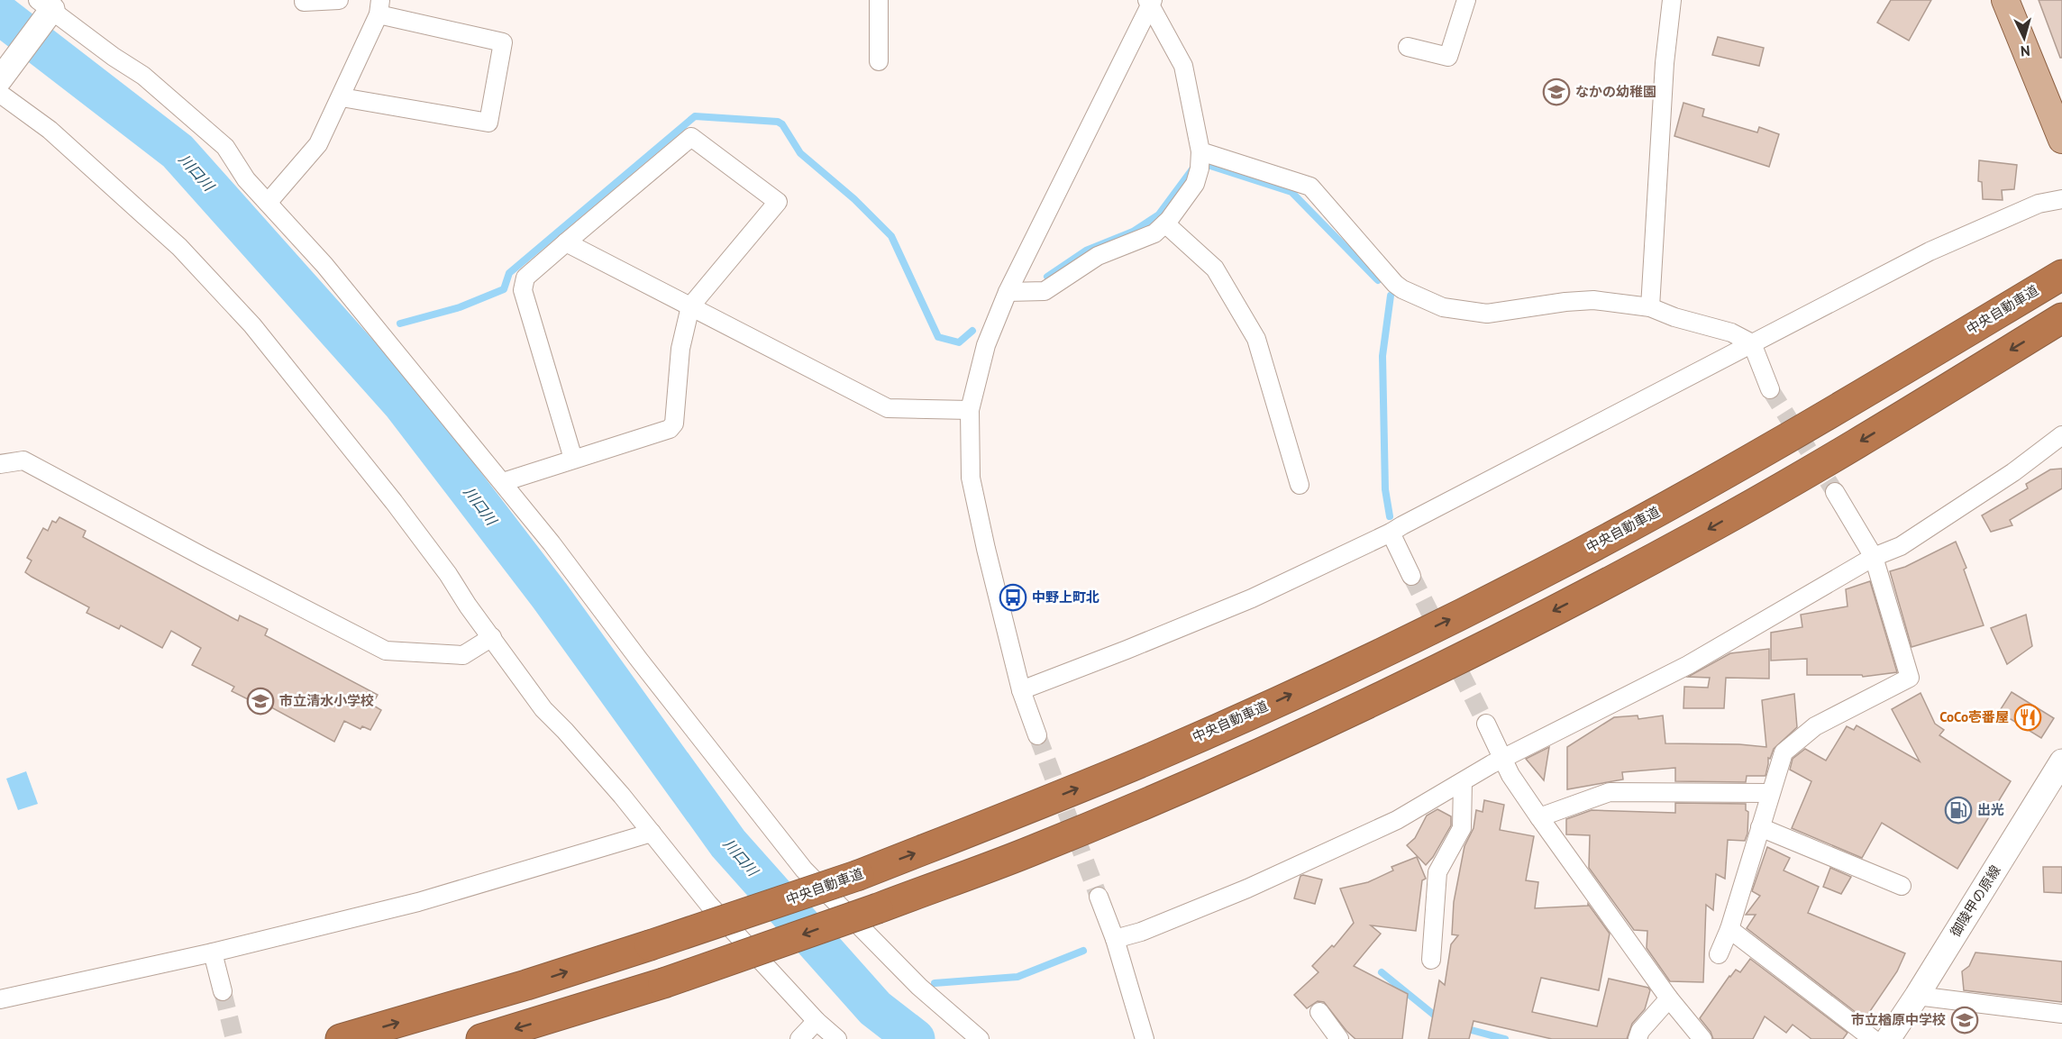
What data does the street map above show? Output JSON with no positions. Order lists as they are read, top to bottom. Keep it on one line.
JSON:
{"streets":{"highway":["中央自動車道"],"street":["御陵甲の原線"]},"water":["川口川"],"places":{"school or university":["なかの幼稚園","市立清水小学校","市立楢原中学校"],"bus stop":["中野上町北"],"restaurant":["CoCo壱番屋"],"fuel station":["出光"]},"north":"bottom"}
